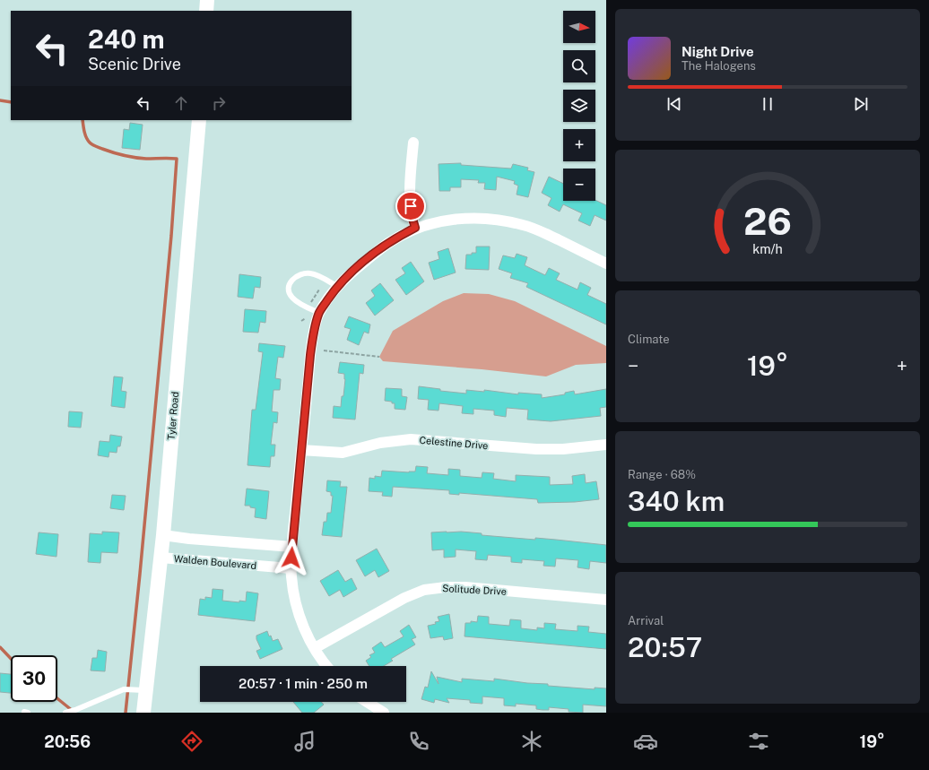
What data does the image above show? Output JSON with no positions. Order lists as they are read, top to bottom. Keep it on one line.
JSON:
{"streets":{"street":["Tyler Road","Celestine Drive","Walden Boulevard","Solitude Drive"]},"crossings":[["Tyler Road","Walden Boulevard"]],"north":"right","page":{"map_buttons":["+","−"],"turn":["240 m","Scenic Drive"],"song":["Night Drive","The Halogens"],"tile":["Climate",["Range · 68%","340 km"],["Arrival","20:57"]],"heat":["−","19°","+"],"limit":"30","trip":"20:57 · 1 min · 250 m","tabs":["20:56","19°"],"gauge":["26","km/h"]}}
